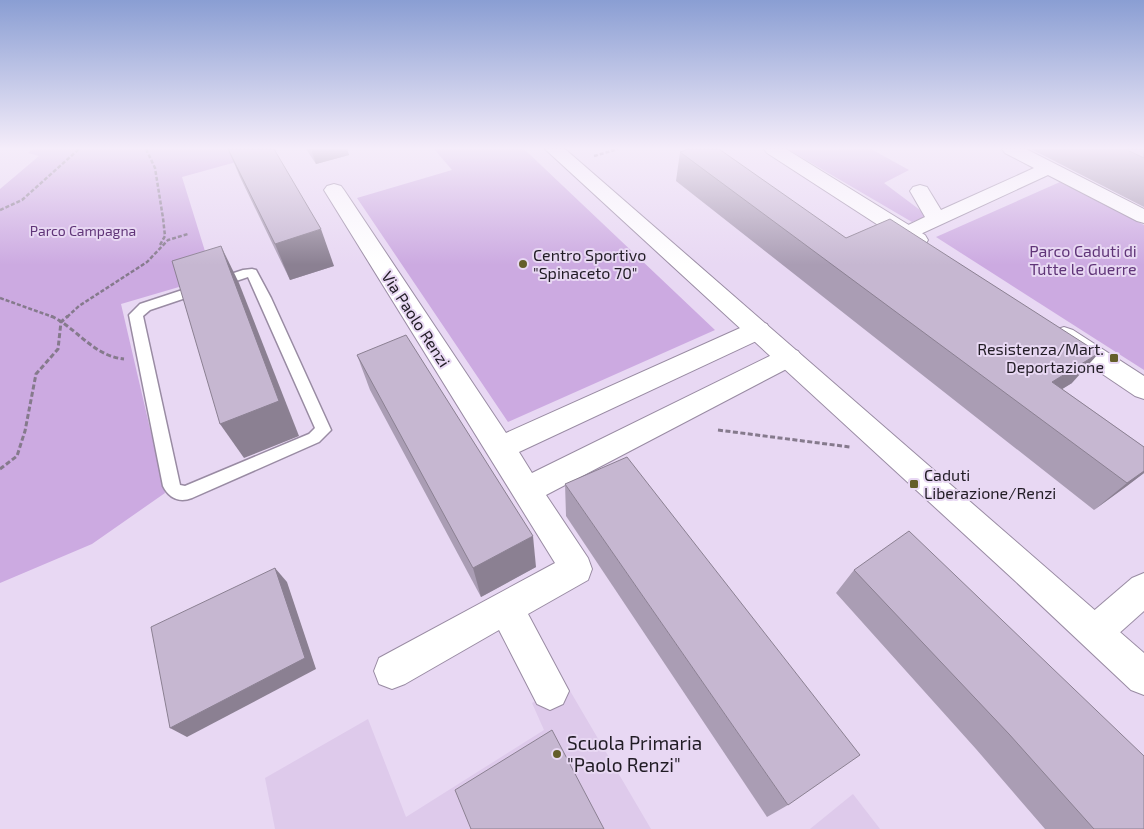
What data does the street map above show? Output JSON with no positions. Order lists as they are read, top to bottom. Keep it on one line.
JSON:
{"streets":{"street":["Via Paolo Renzi"]},"parks":["Parco Campagna","Parco Caduti di Tutte le Guerre"],"places":{"other":["Centro Sportivo \"Spinaceto 70\"","Scuola Primaria \"Paolo Renzi\""],"transit":["Resistenza/Mart. Deportazione","Caduti Liberazione/Renzi"]}}
